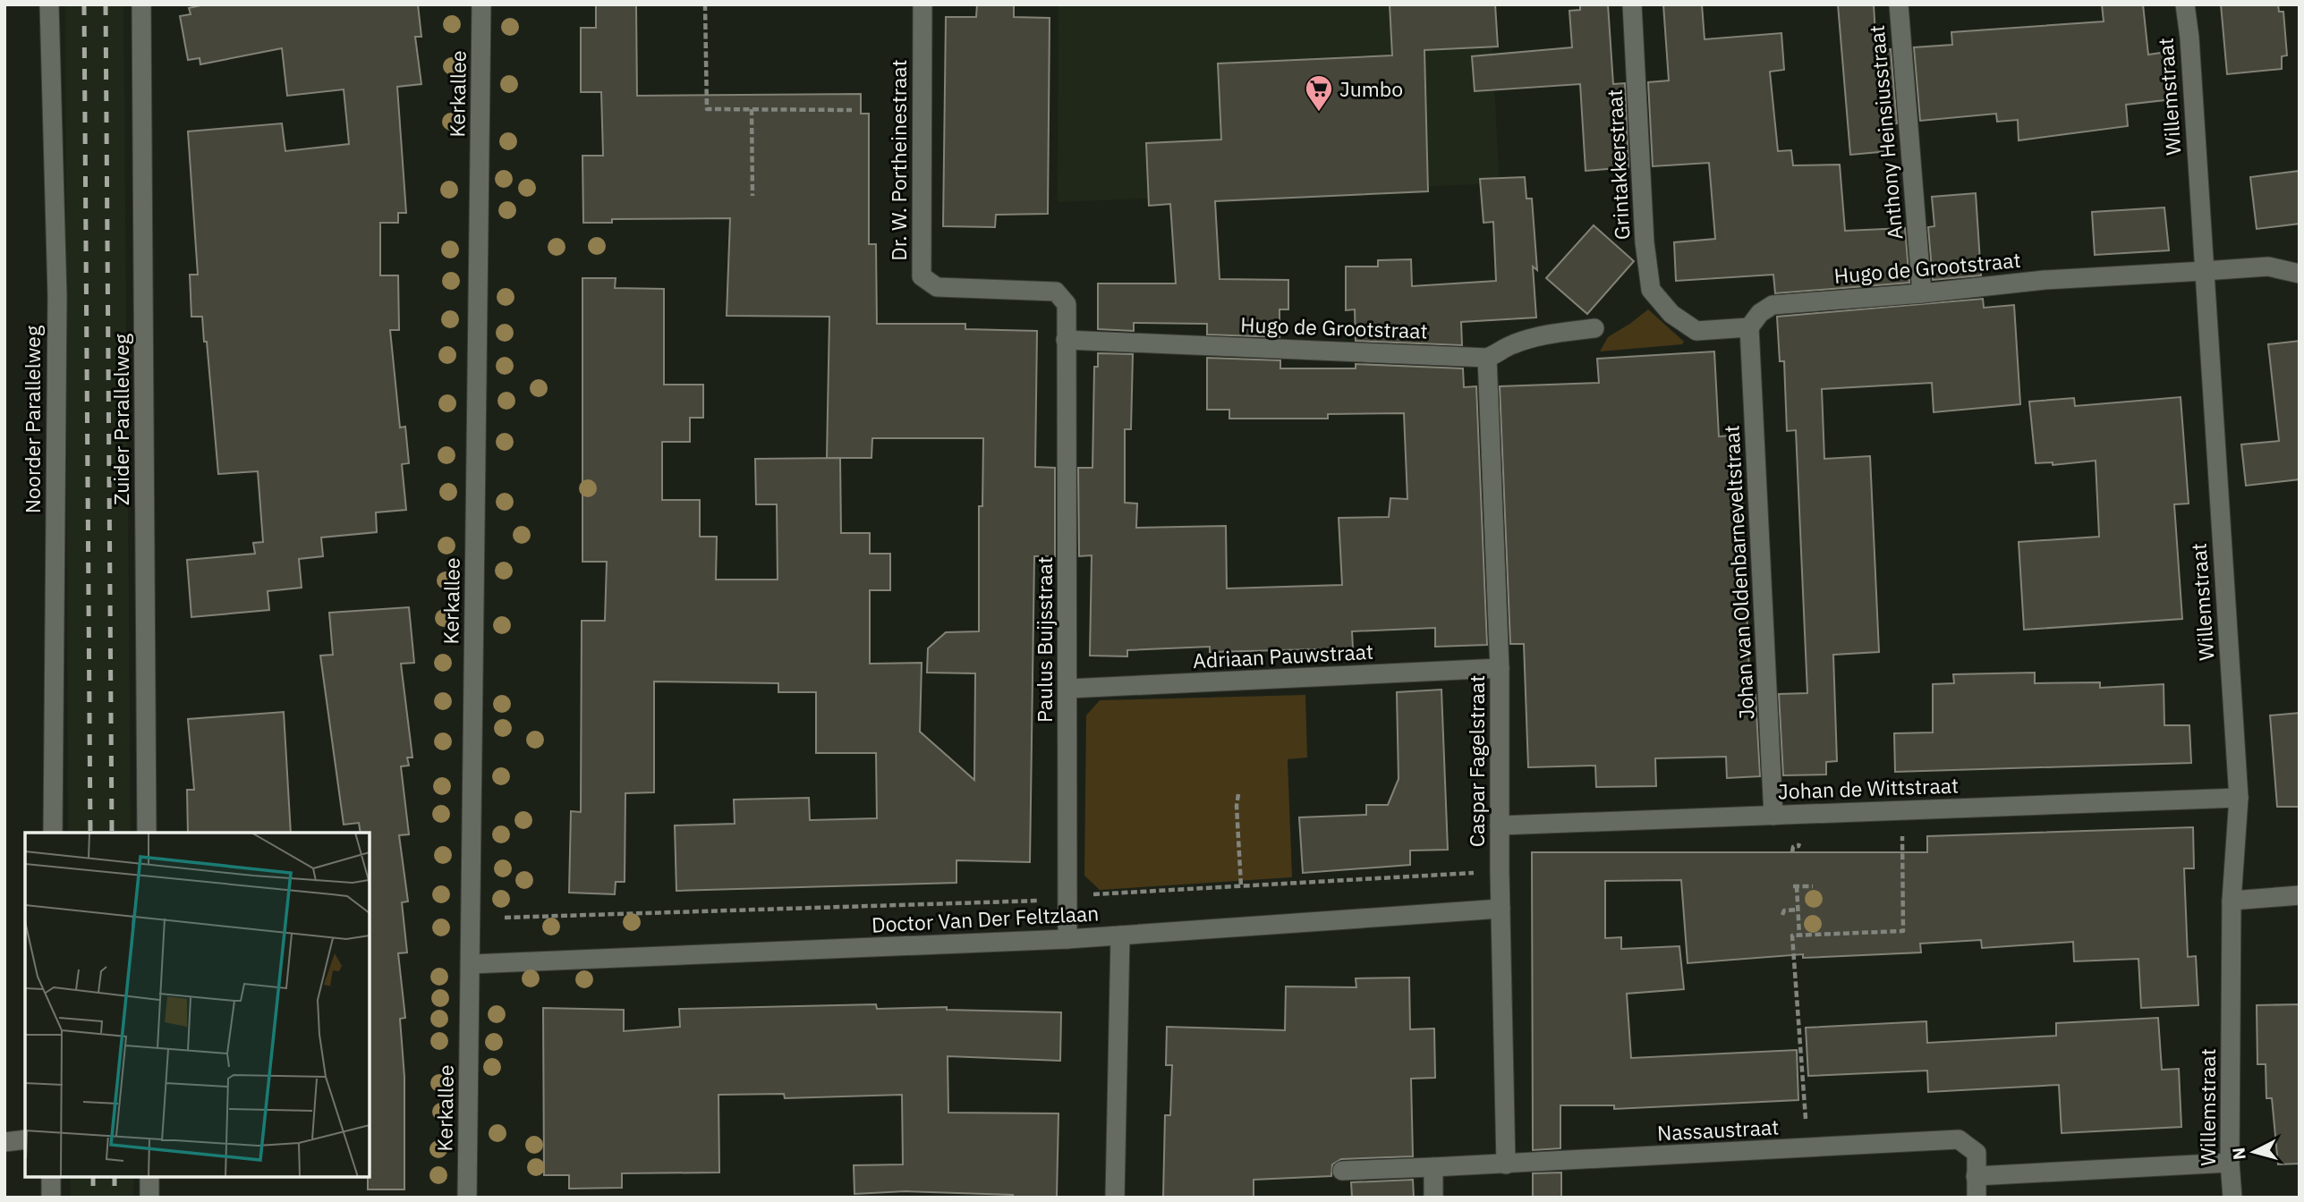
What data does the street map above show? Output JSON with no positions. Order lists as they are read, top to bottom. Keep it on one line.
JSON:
{"streets":{"street":["Kerkallee","Willemstraat","Anthony Heinsiusstraat","Dr. W. Portheinestraat","Grintakkerstraat","Hugo de Grootstraat","Noorder Parallelweg","Zuider Parallelweg","Johan van Oldenbarneveltstraat","Paulus Buijsstraat","Adriaan Pauwstraat","Caspar Fagelstraat","Johan de Wittstraat","Doctor Van Der Feltzlaan","Nassaustraat"]},"crossings":[["Kerkallee","Doctor Van Der Feltzlaan"],["Willemstraat","Hugo de Grootstraat"],["Willemstraat","Johan de Wittstraat"],["Anthony Heinsiusstraat","Hugo de Grootstraat"],["Dr. W. Portheinestraat","Hugo de Grootstraat"],["Dr. W. Portheinestraat","Paulus Buijsstraat"],["Grintakkerstraat","Hugo de Grootstraat"],["Grintakkerstraat","Johan van Oldenbarneveltstraat"],["Hugo de Grootstraat","Johan van Oldenbarneveltstraat"],["Hugo de Grootstraat","Paulus Buijsstraat"],["Hugo de Grootstraat","Caspar Fagelstraat"],["Johan van Oldenbarneveltstraat","Johan de Wittstraat"],["Paulus Buijsstraat","Adriaan Pauwstraat"],["Paulus Buijsstraat","Doctor Van Der Feltzlaan"],["Adriaan Pauwstraat","Caspar Fagelstraat"],["Caspar Fagelstraat","Johan de Wittstraat"],["Caspar Fagelstraat","Doctor Van Der Feltzlaan"],["Caspar Fagelstraat","Nassaustraat"]],"places":{"supermarket":["Jumbo"]},"north":"left"}
